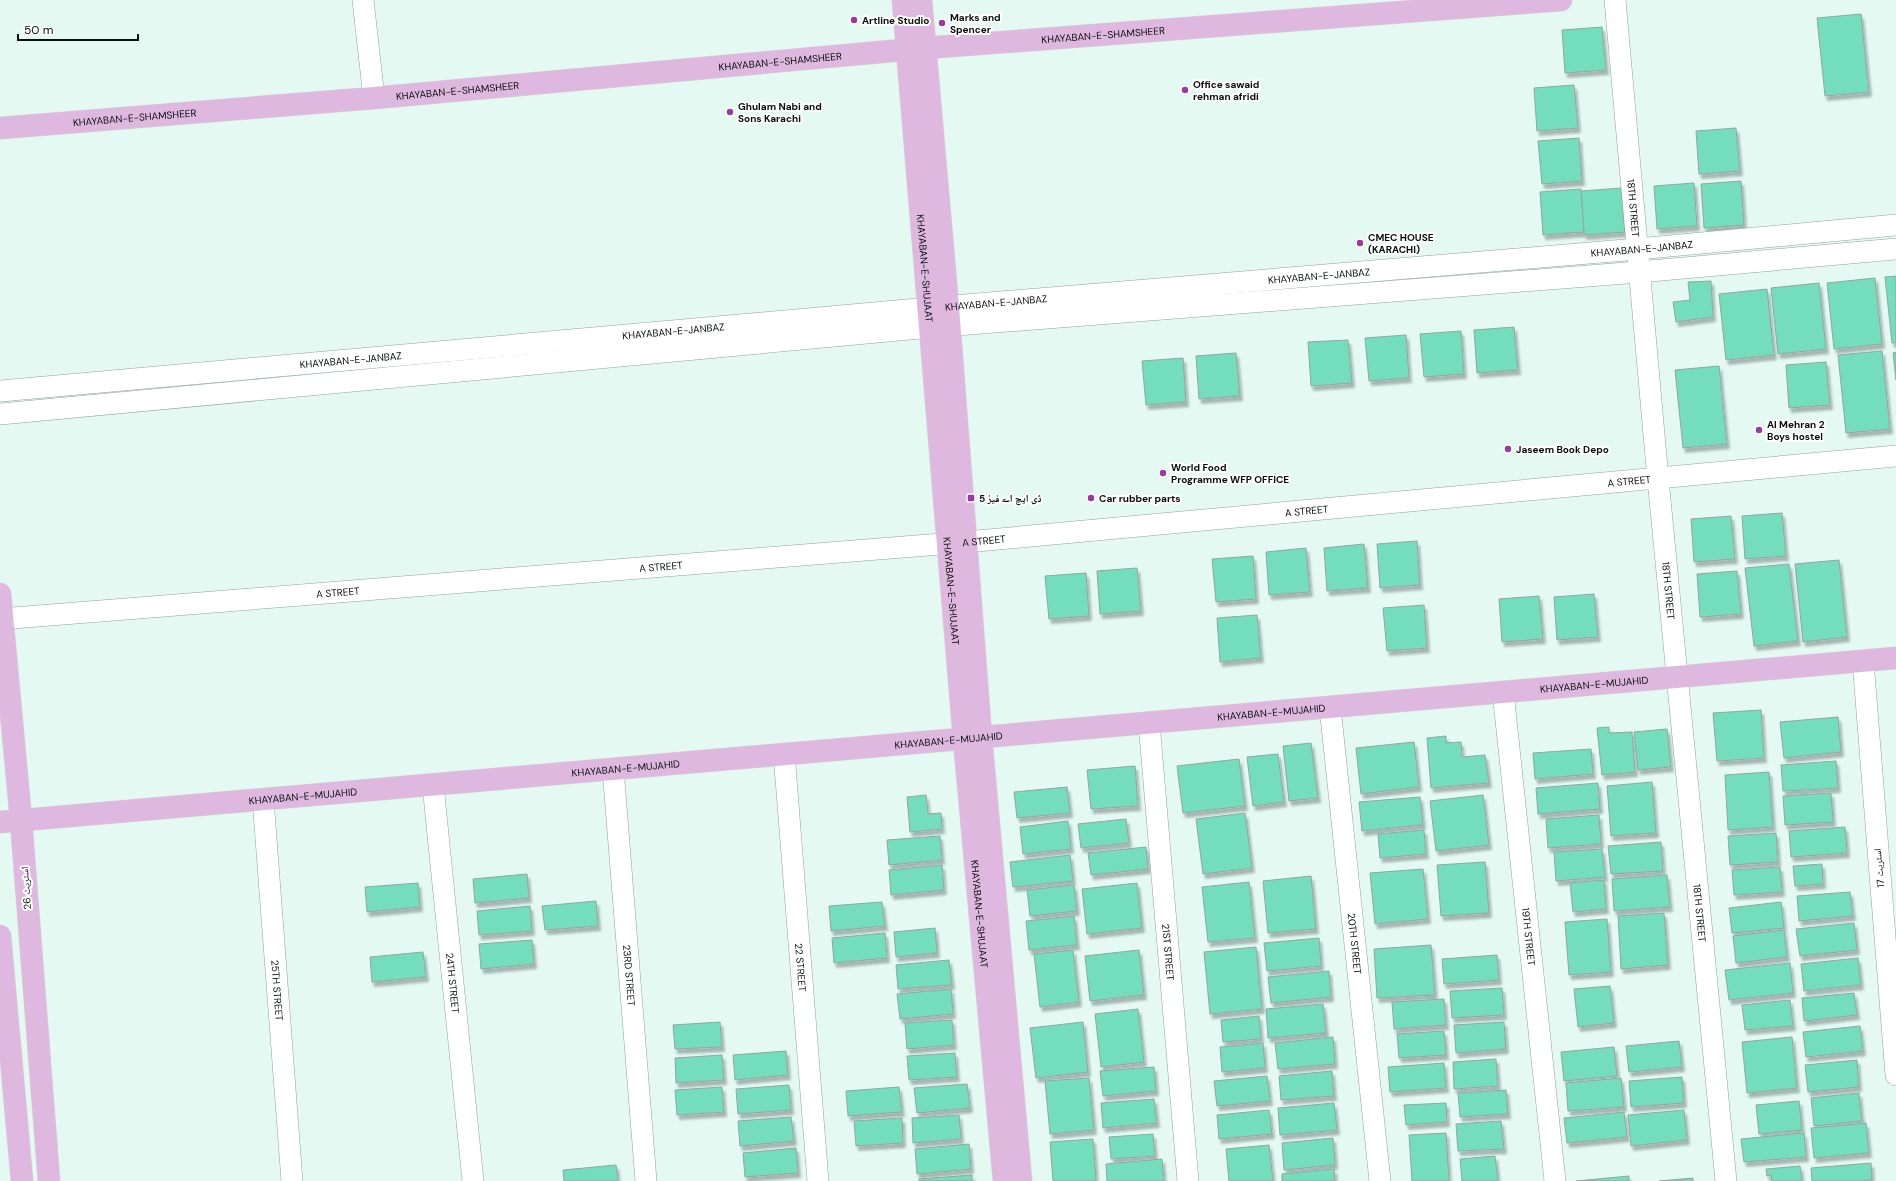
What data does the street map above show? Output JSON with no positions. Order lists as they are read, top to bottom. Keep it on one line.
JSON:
{"streets":{"main road":["KHAYABAN-E-SHAMSHEER","KHAYABAN-E-SHUJAAT","KHAYABAN-E-MUJAHID","اسٹریٹ 26"],"street":["18TH STREET","KHAYABAN-E-JANBAZ","A STREET","اسٹریٹ 17","19TH STREET","20TH STREET","21ST STREET","22 STREET","23RD STREET","24TH STREET","25TH STREET"]},"crossings":[["KHAYABAN-E-SHAMSHEER","KHAYABAN-E-SHUJAAT"],["18TH STREET","KHAYABAN-E-JANBAZ"],["18TH STREET","A STREET"],["18TH STREET","KHAYABAN-E-MUJAHID"],["KHAYABAN-E-JANBAZ","KHAYABAN-E-SHUJAAT"],["KHAYABAN-E-SHUJAAT","A STREET"],["KHAYABAN-E-SHUJAAT","KHAYABAN-E-MUJAHID"],["A STREET","اسٹریٹ 26"],["KHAYABAN-E-MUJAHID","اسٹریٹ 17"],["KHAYABAN-E-MUJAHID","اسٹریٹ 26"],["KHAYABAN-E-MUJAHID","19TH STREET"],["KHAYABAN-E-MUJAHID","20TH STREET"],["KHAYABAN-E-MUJAHID","21ST STREET"],["KHAYABAN-E-MUJAHID","22 STREET"],["KHAYABAN-E-MUJAHID","23RD STREET"],["KHAYABAN-E-MUJAHID","24TH STREET"],["KHAYABAN-E-MUJAHID","25TH STREET"]],"places":{"other":["Artline Studio","Marks and Spencer","Office sawaid rehman afridi","Ghulam Nabi and Sons Karachi","CMEC HOUSE (KARACHI)","Al Mehran 2 Boys hostel","Jaseem Book Depo","World Food Programme WFP OFFICE","Car rubber parts"],"transit":["5 ڈی ایچ اے فیز"]},"scale_bar":"50 m"}
